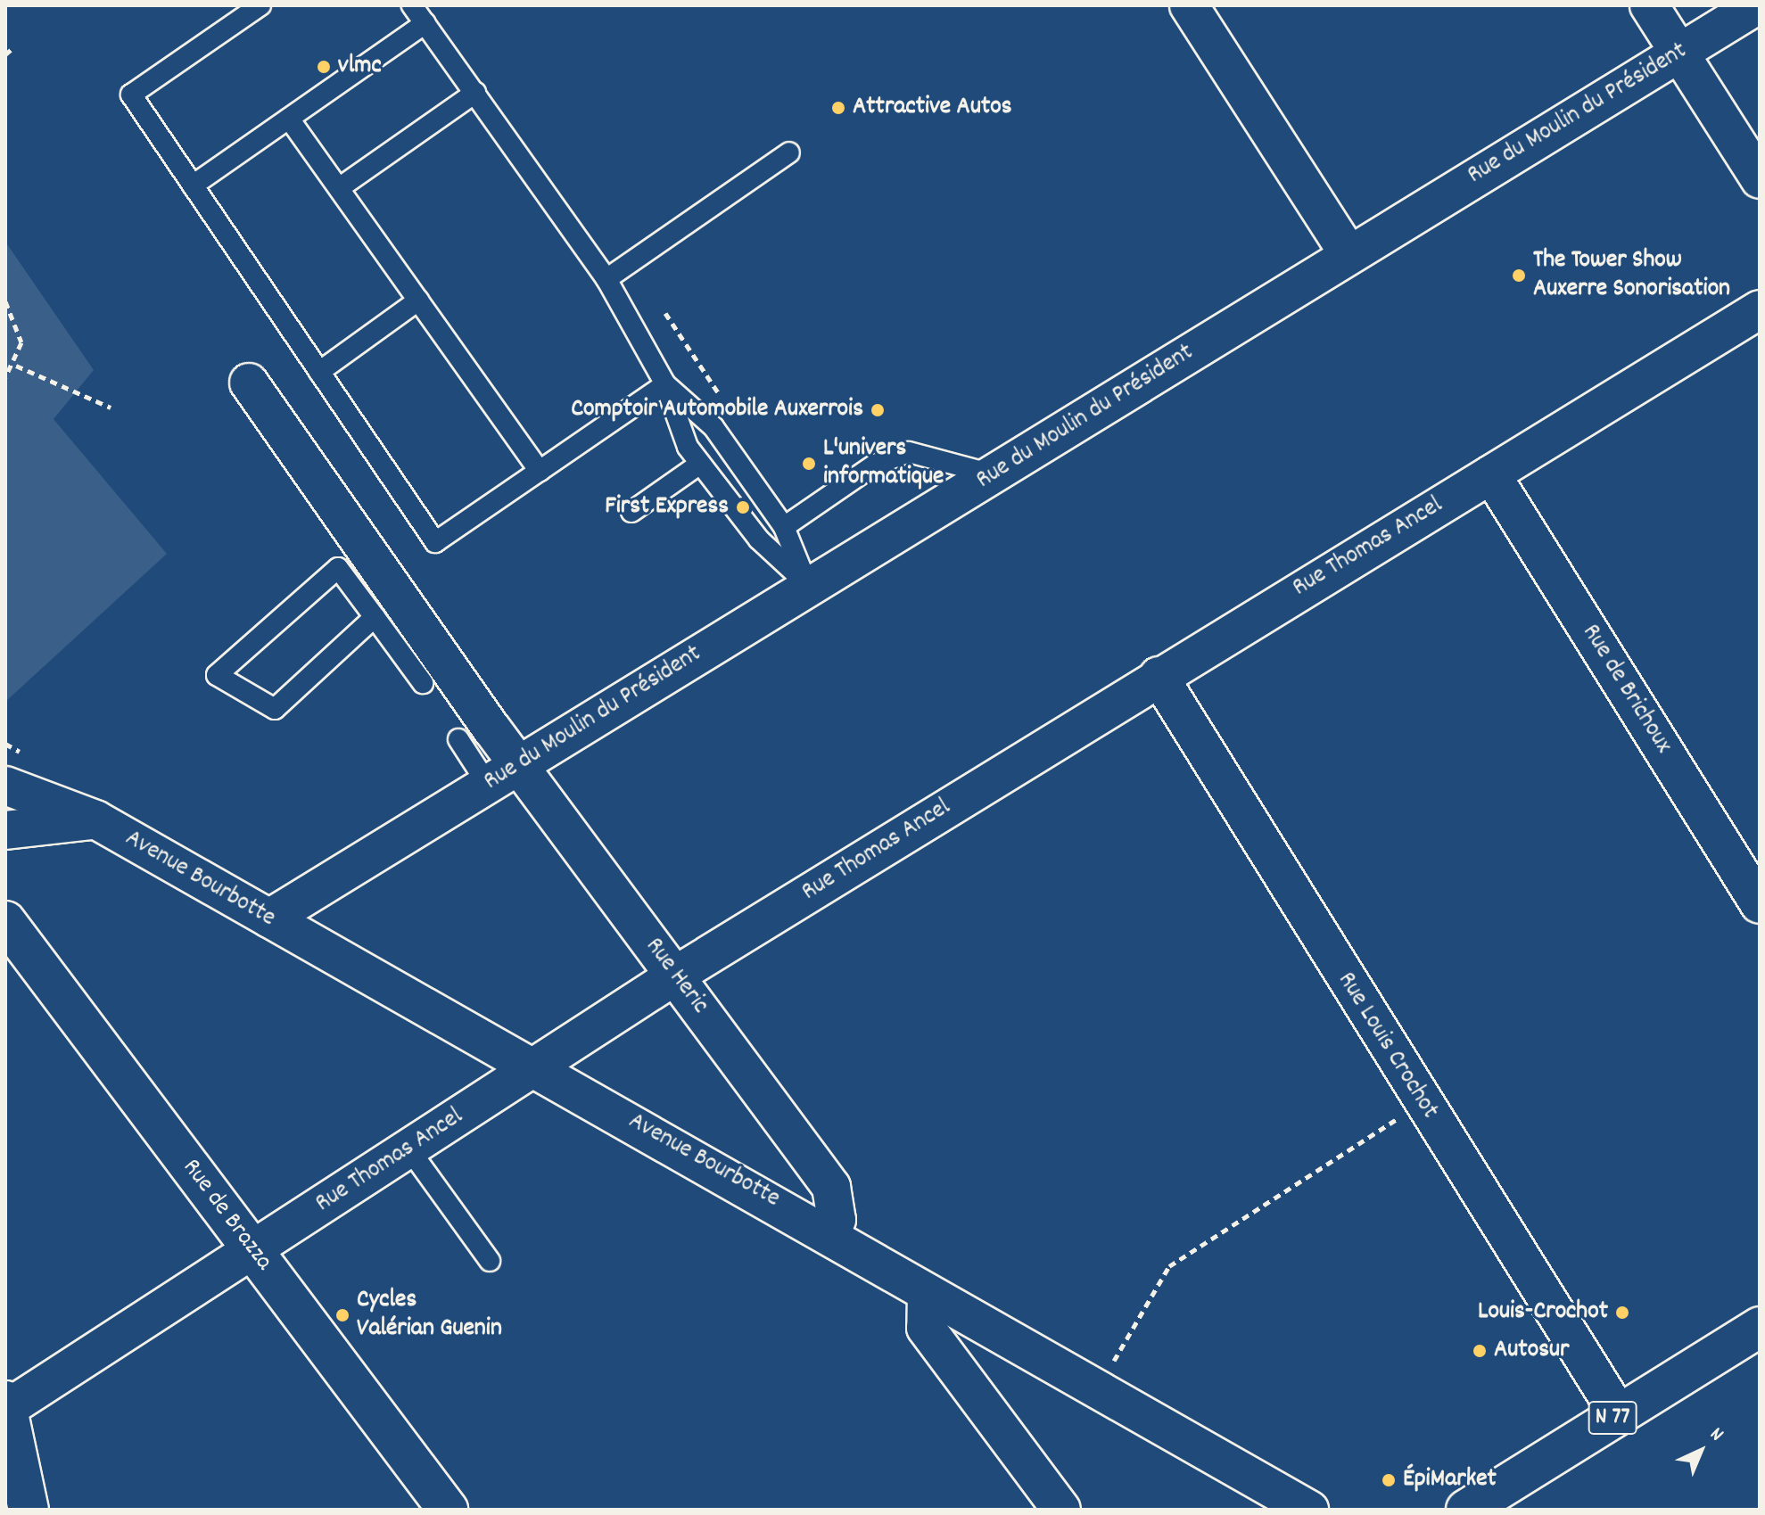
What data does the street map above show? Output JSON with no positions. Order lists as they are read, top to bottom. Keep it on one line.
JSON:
{"streets":{"main road":["Rue de Brazza","N 77"],"street":["Rue du Moulin du Président","Rue Thomas Ancel","Rue de Brichoux","Avenue Bourbotte","Rue Heric","Rue Louis Crochot"]},"crossings":[["Rue du Moulin du Président","Avenue Bourbotte"],["Rue du Moulin du Président","Rue Heric"],["Rue Thomas Ancel","Rue de Brichoux"],["Rue Thomas Ancel","Avenue Bourbotte"],["Rue Thomas Ancel","Rue Heric"],["Rue Thomas Ancel","Rue Louis Crochot"],["Rue Thomas Ancel","Rue de Brazza"],["Avenue Bourbotte","Rue Heric"],["Rue Louis Crochot","N 77"]],"places":["vlmc","Attractive Autos","The Tower Show Auxerre Sonorisation","Comptoir Automobile Auxerrois","L'univers informatique","First Express","Louis-Crochot","Cycles Valérian Guenin","Autosur","ÉpiMarket"],"north":"top right"}
